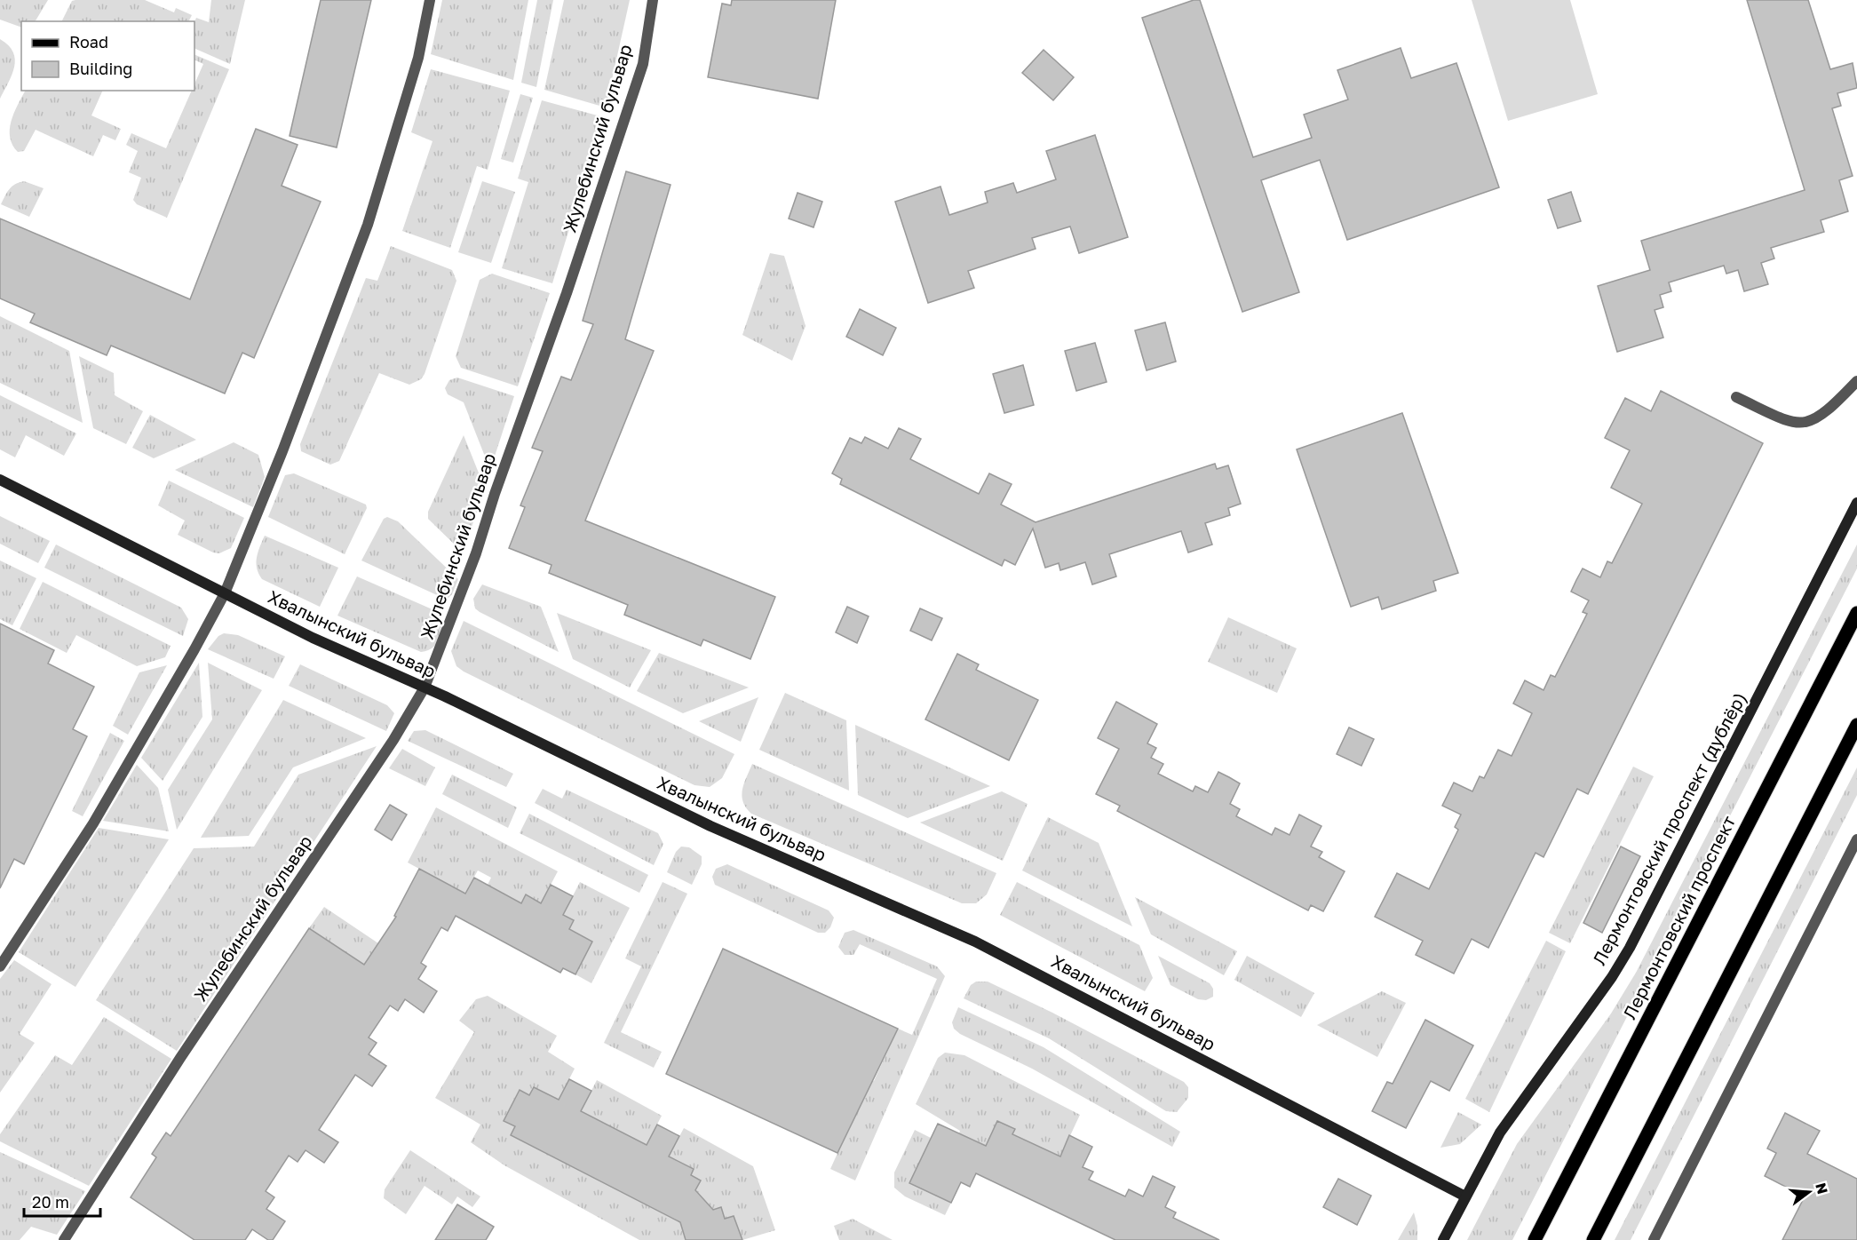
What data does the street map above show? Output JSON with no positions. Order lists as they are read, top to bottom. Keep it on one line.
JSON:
{"streets":{"main road":["Лермонтовский проспект"],"street":["Жулебинский бульвар","Хвалынский бульвар","Лермонтовский проспект (дублёр)"]},"crossings":[["Жулебинский бульвар","Хвалынский бульвар"],["Хвалынский бульвар","Лермонтовский проспект (дублёр)"]],"legend":["Road","Building"],"scale_bar":"20 m","north":"right"}
